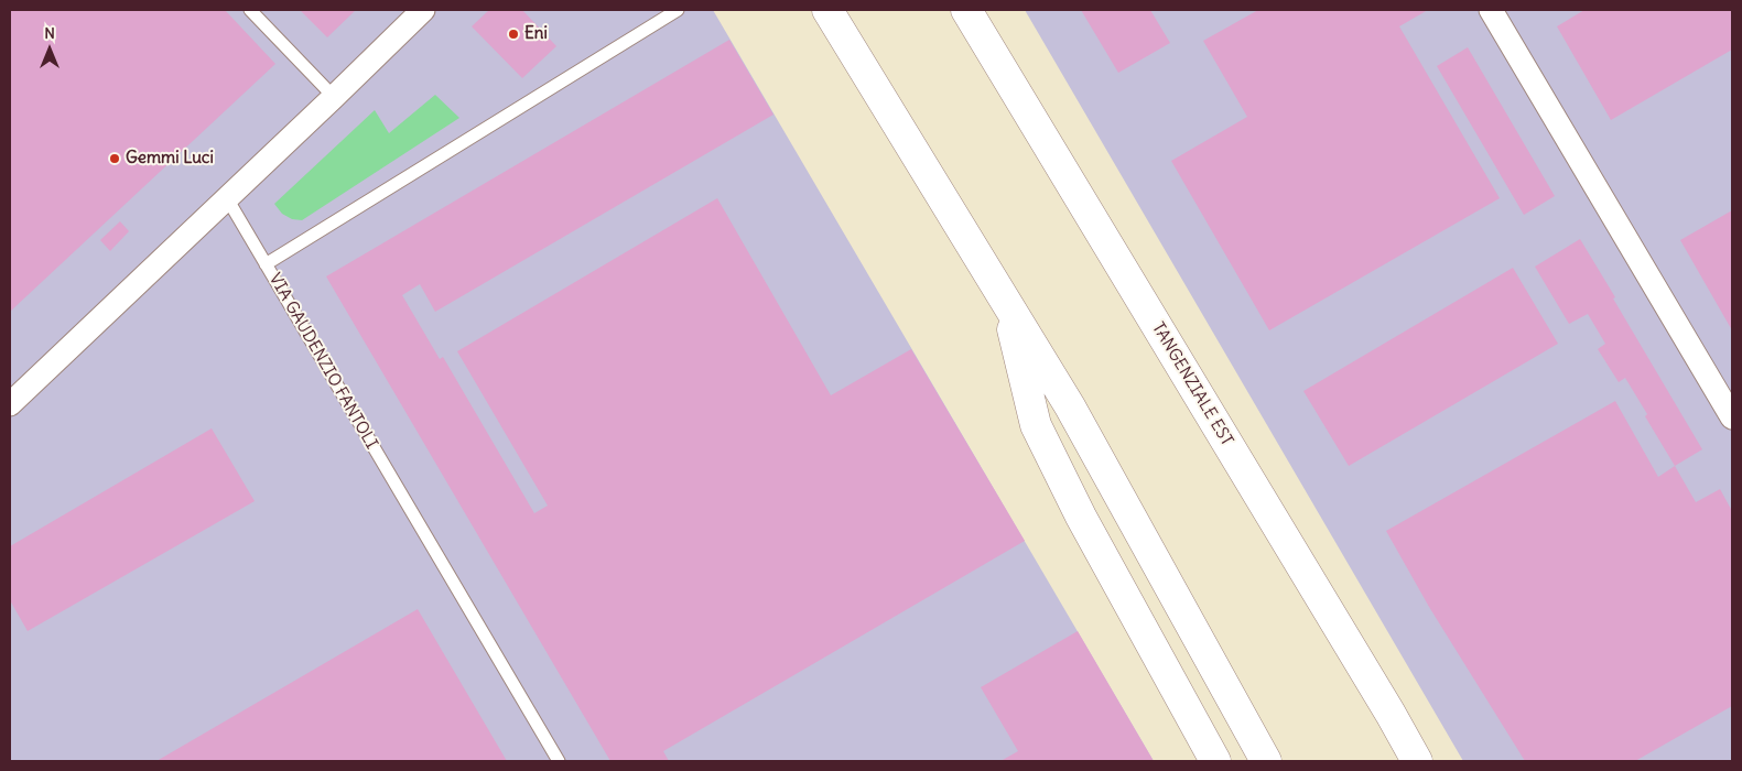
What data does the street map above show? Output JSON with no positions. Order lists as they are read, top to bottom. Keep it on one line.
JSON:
{"streets":{"highway":["TANGENZIALE EST"],"lane":["VIA GAUDENZIO FANTOLI"]},"places":["Eni","Gemmi Luci"],"north":"top"}
